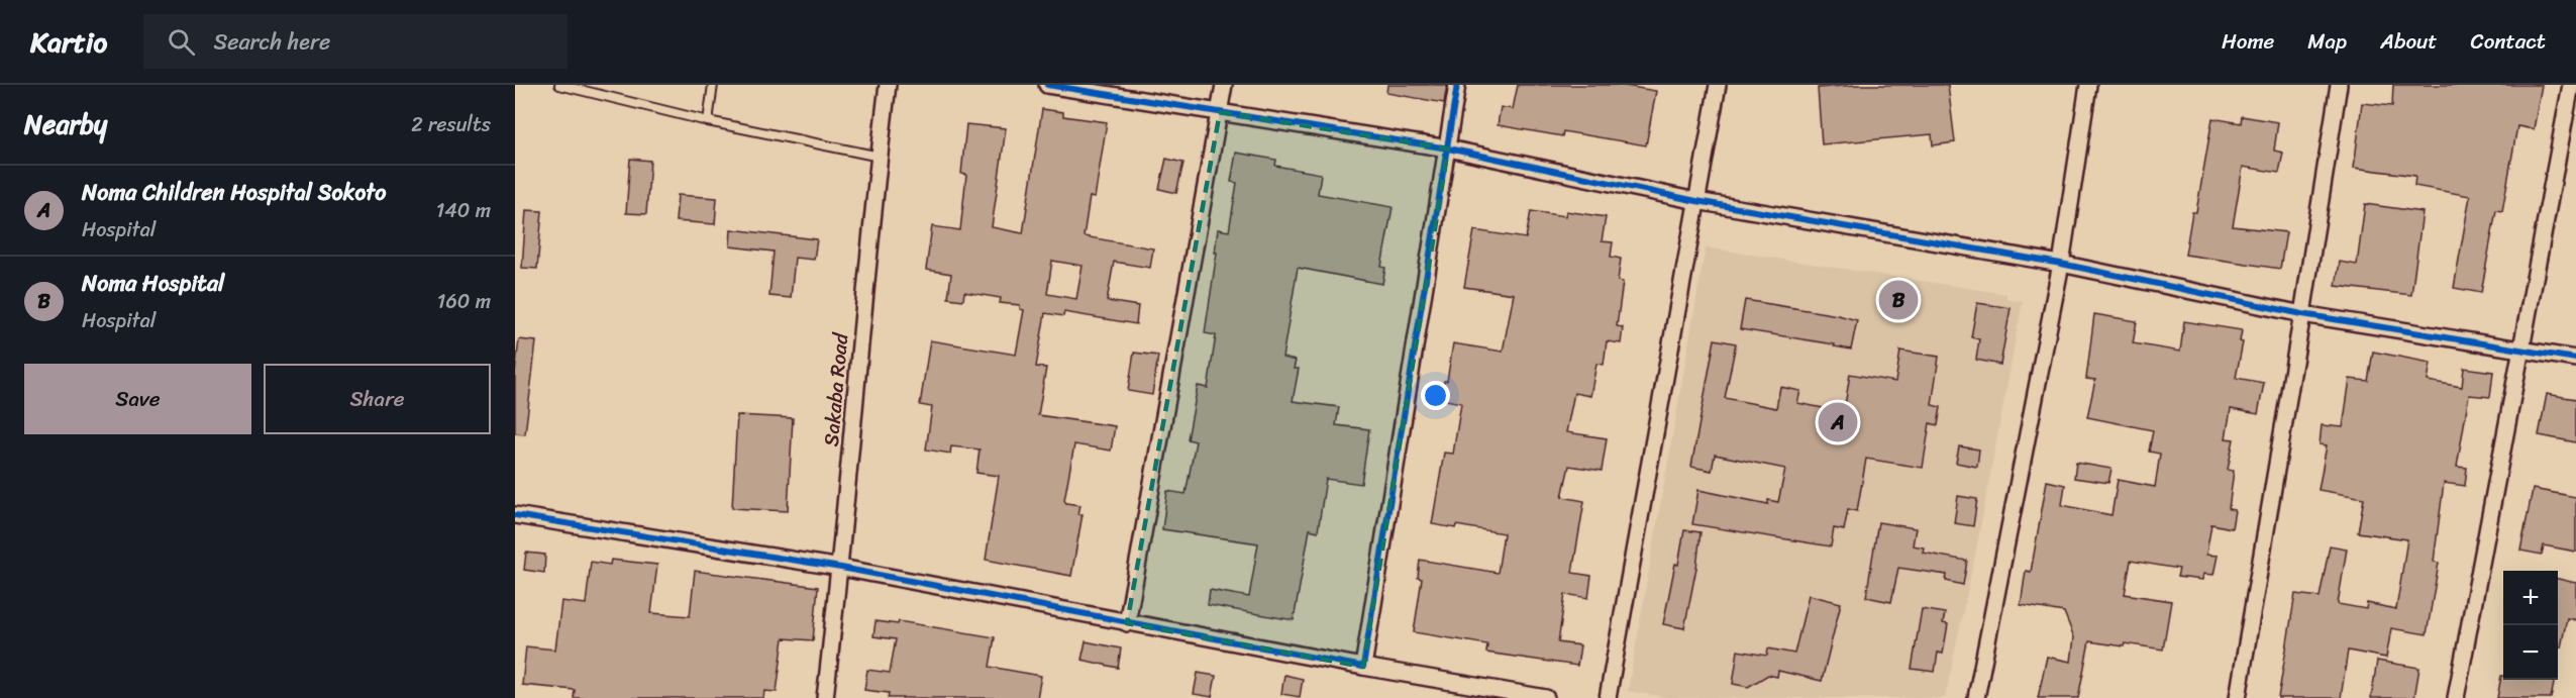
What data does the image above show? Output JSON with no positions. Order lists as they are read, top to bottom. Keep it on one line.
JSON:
{"streets":{"street":["Sakaba Road"]},"page":{"header":"Kartio","search":"Search here","nav":["Home","Map","About","Contact"],"heading":["Nearby","2 results"],"list":[{"mark":"A","name":"Noma Children Hospital Sokoto","note":"Hospital","value":"140 m"},{"mark":"B","name":"Noma Hospital","note":"Hospital","value":"160 m"}],"pins":["B","A"],"buttons":["Save","Share"],"map_buttons":["+","−"]}}
